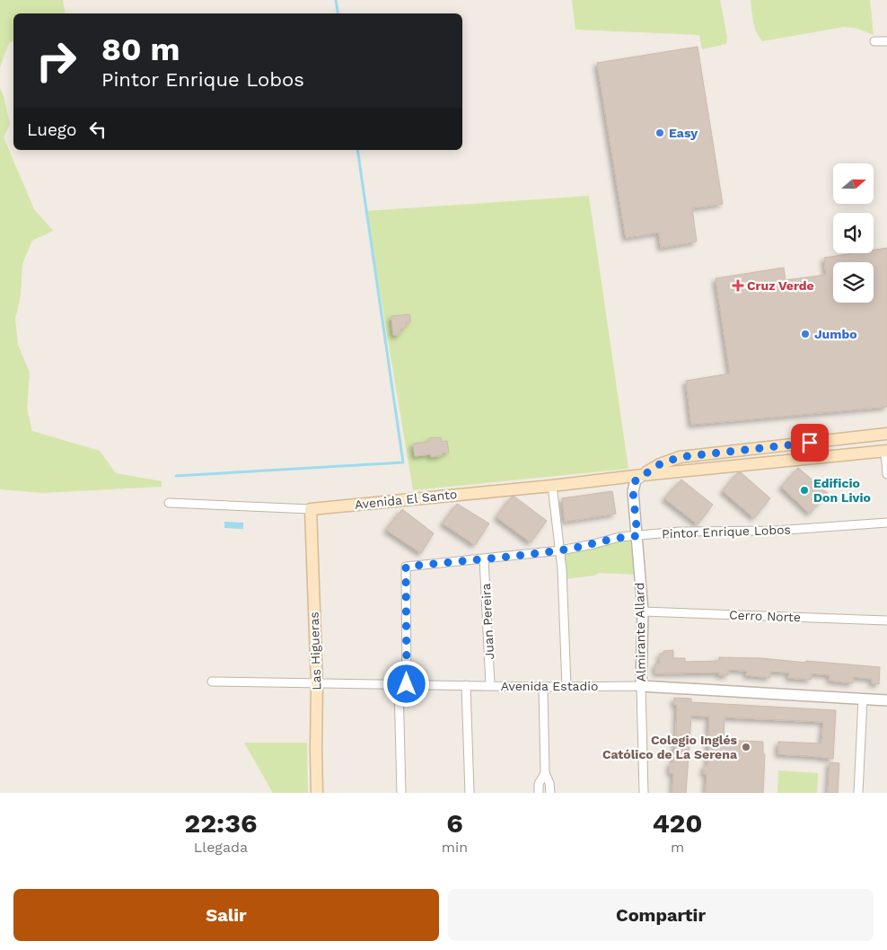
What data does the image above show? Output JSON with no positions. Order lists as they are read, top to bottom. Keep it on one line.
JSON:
{"streets":{"main road":["Avenida El Santo","Las Higueras"],"street":["Pintor Enrique Lobos","Cerro Norte","Juan Pereira","Almirante Allard","Avenida Estadio"]},"crossings":[["Avenida El Santo","Almirante Allard"],["Avenida El Santo","Las Higueras"],["Pintor Enrique Lobos","Juan Pereira"],["Pintor Enrique Lobos","Almirante Allard"],["Pintor Enrique Lobos","Avenida Estadio"],["Cerro Norte","Almirante Allard"],["Juan Pereira","Avenida Estadio"],["Almirante Allard","Avenida Estadio"],["Las Higueras","Avenida Estadio"]],"places":{"other":["Easy","Jumbo","Edificio Don Livio","Colegio Inglés Católico de La Serena"],"health":["Cruz Verde"]},"north":"right","page":{"turn":["80 m","Pintor Enrique Lobos"],"then":"Luego","eta":["22:36","Llegada","6","min","420","m"],"buttons":["Salir","Compartir"]}}
